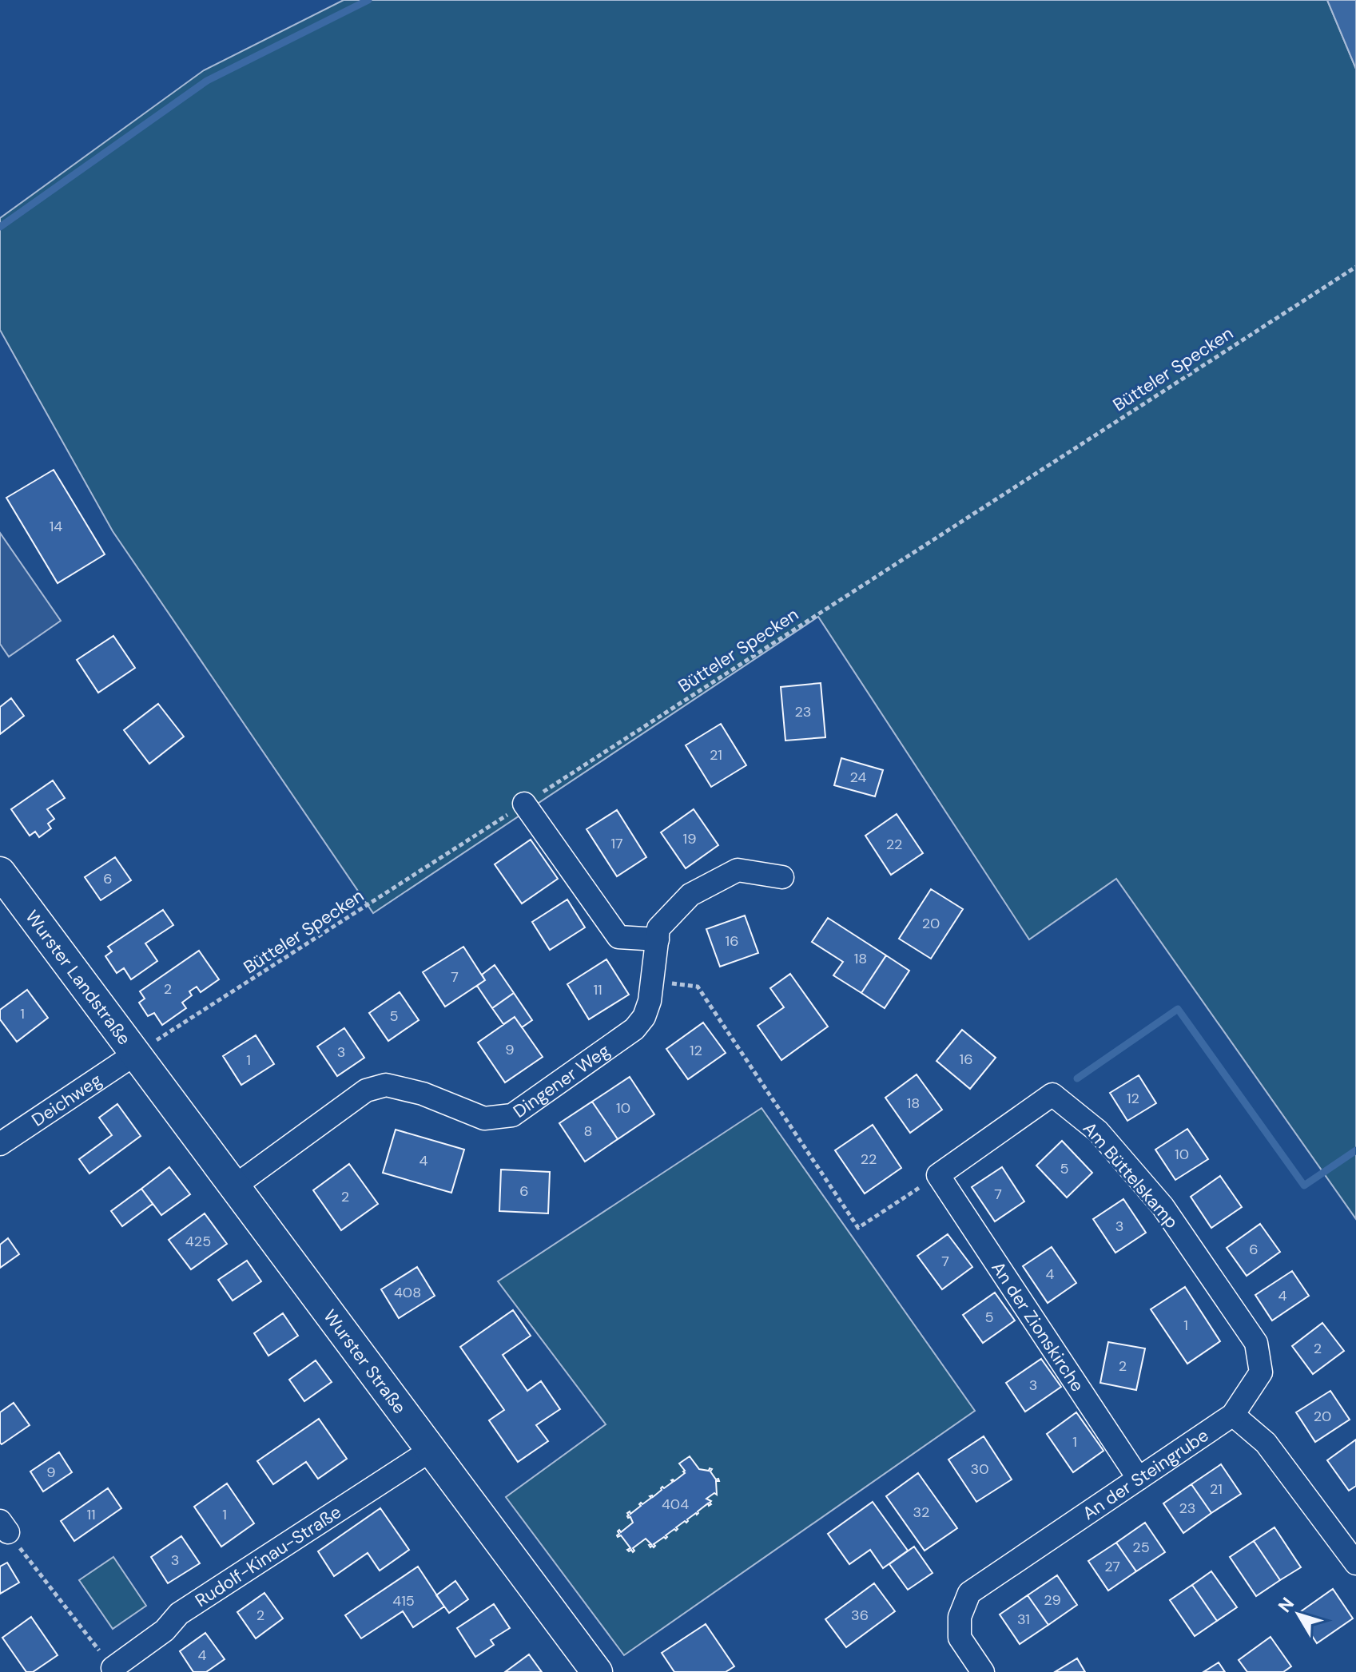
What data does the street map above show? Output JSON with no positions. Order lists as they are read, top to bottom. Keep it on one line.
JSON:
{"streets":{"main road":["Wurster Landstraße","Wurster Straße"],"street":["Dingener Weg","Deichweg","Am Büttelskamp","An der Zionskirche","An der Steingrube","Rudolf-Kinau-Straße"],"path":["Bütteler Specken"]},"crossings":[["Bütteler Specken","Wurster Landstraße"],["Bütteler Specken","Deichweg"],["Bütteler Specken","Wurster Straße"],["Wurster Landstraße","Deichweg"],["Wurster Landstraße","Wurster Straße"],["Dingener Weg","Wurster Straße"],["Deichweg","Wurster Straße"],["Am Büttelskamp","An der Zionskirche"],["Am Büttelskamp","An der Steingrube"],["An der Zionskirche","An der Steingrube"],["Wurster Straße","Rudolf-Kinau-Straße"]],"house_numbers":["14","23","21","24","19","17","22","6","20","16","18","7","2","11","1","5","9","12","3","16","1","12","18","10","8","10","22","4","5","6","7","2","3","425","6","7","4","408","4","5","1","2","2","3","20","1","30","9","21","404","23","32","11","1","25","3","27","29","415","2","36","31","4"],"north":"top left"}
